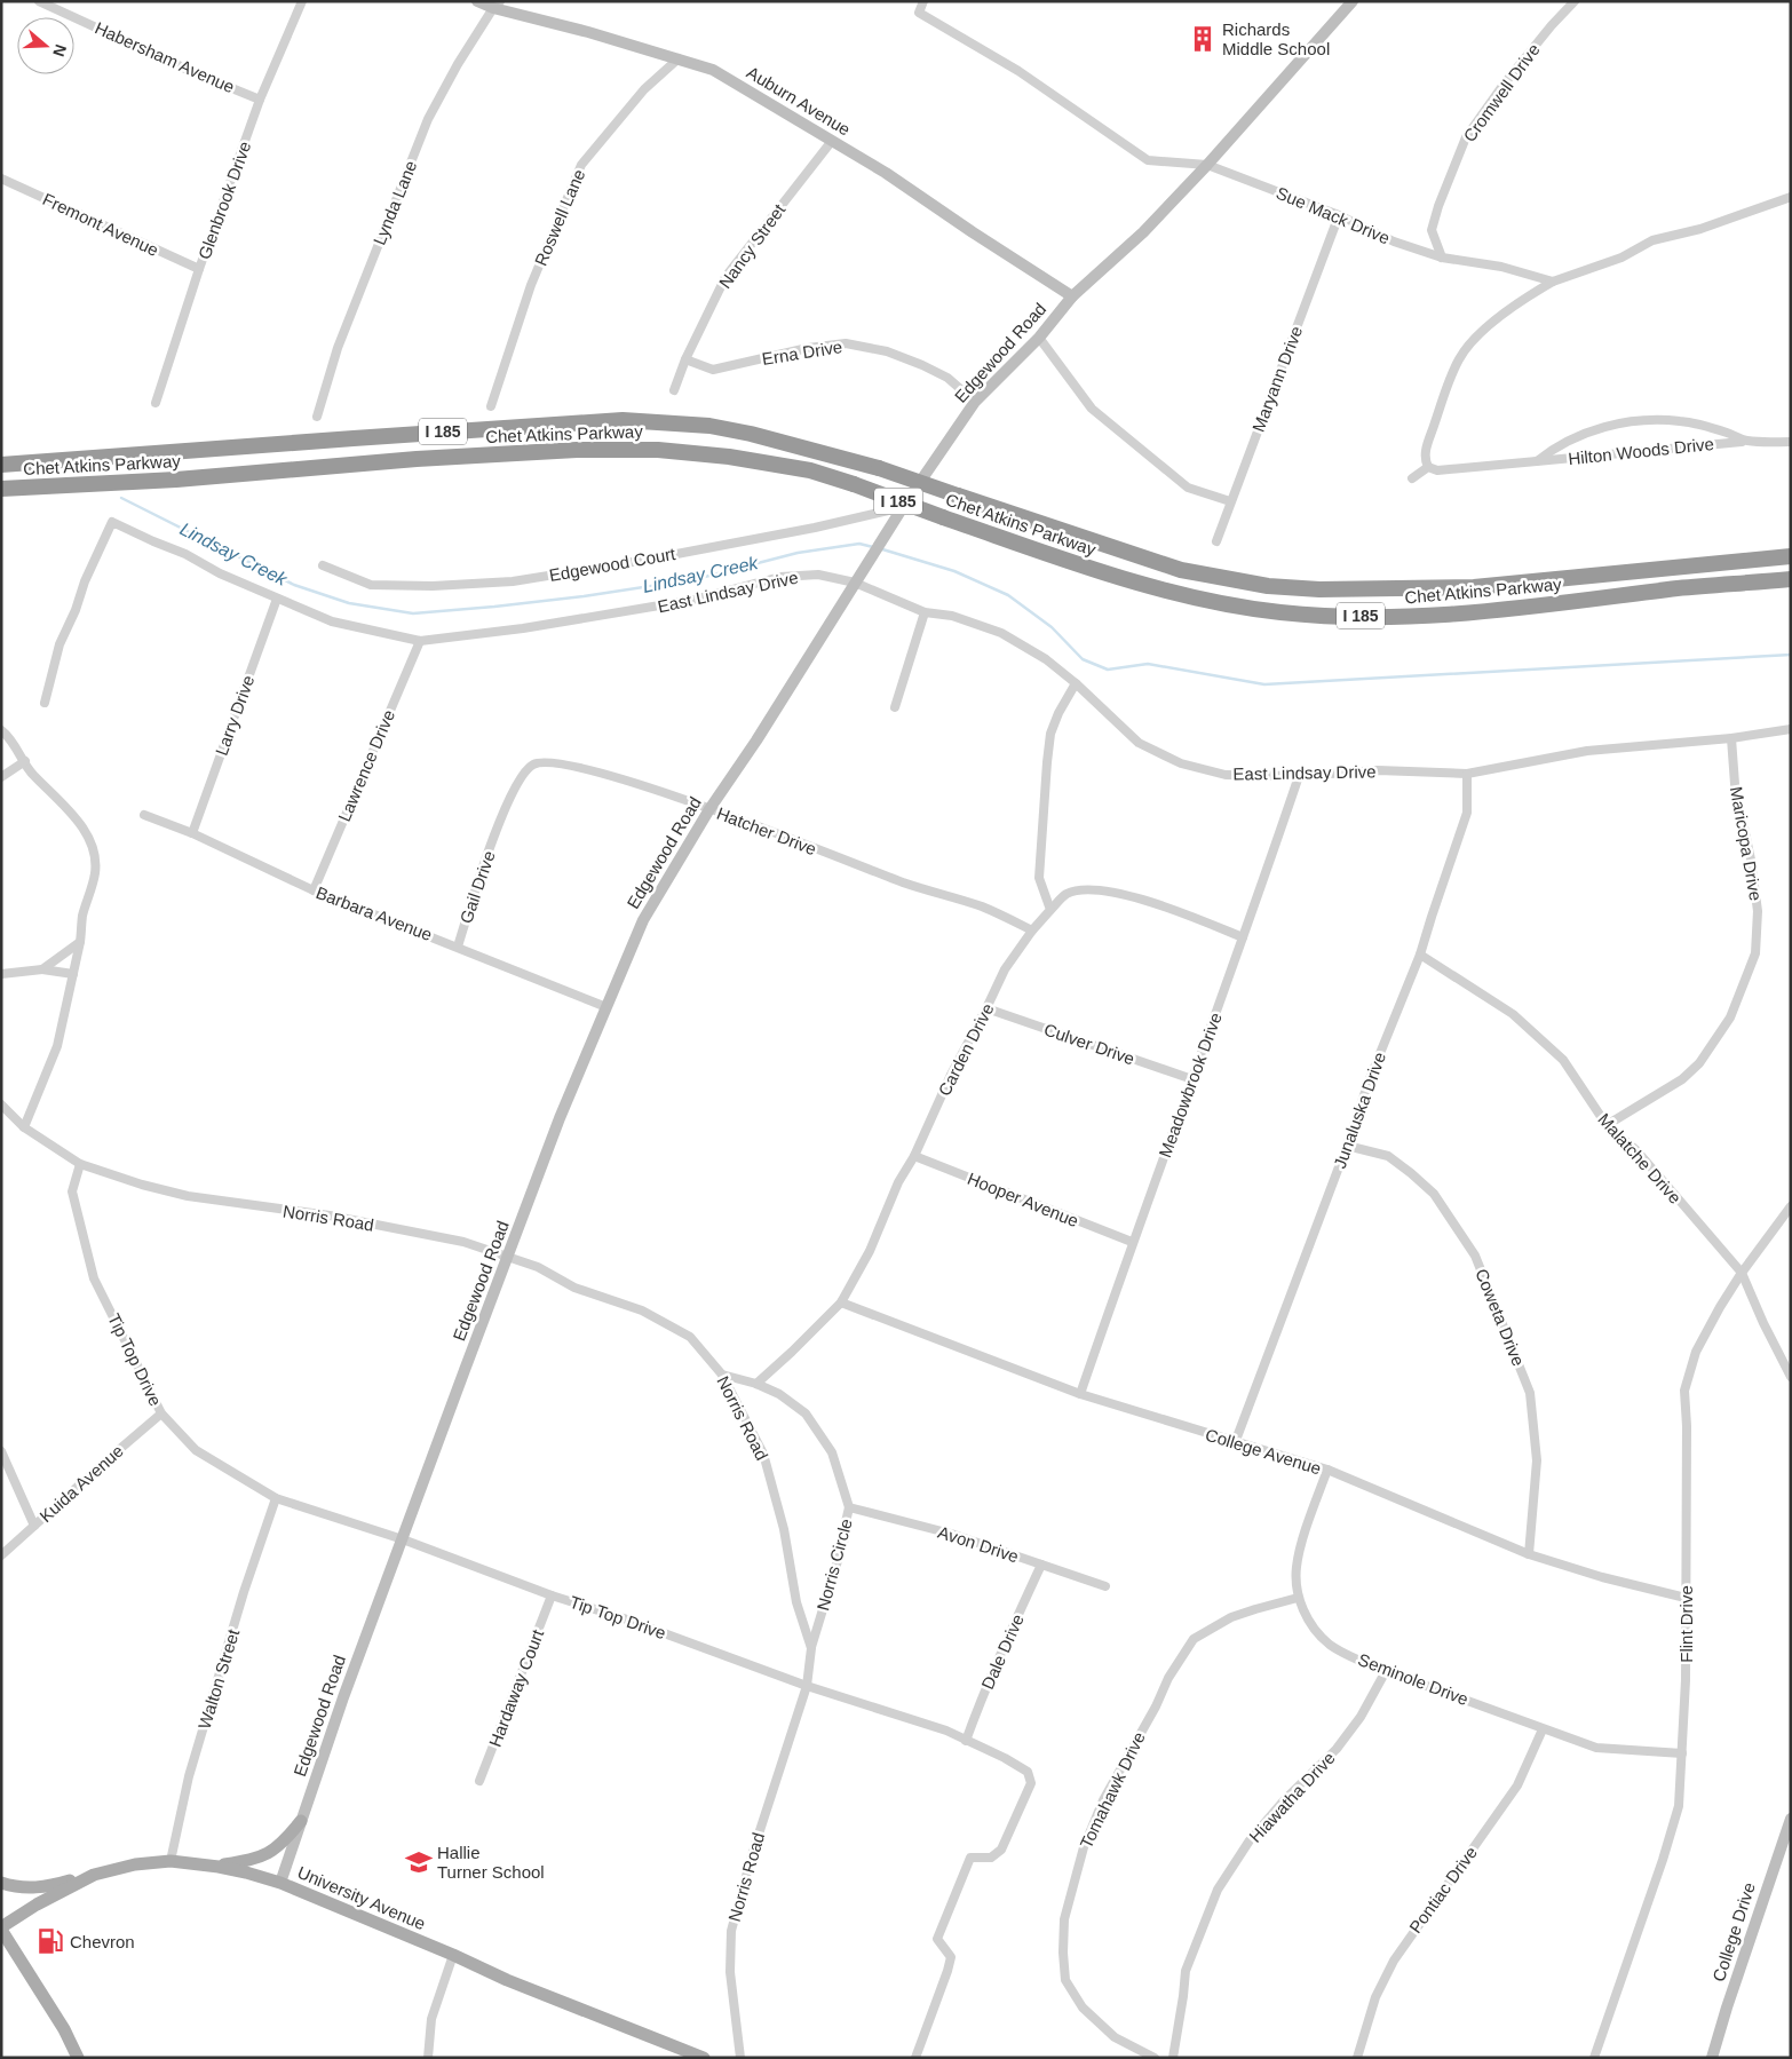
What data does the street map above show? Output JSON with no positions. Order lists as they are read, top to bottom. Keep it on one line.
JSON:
{"streets":{"highway":["I 185","Chet Atkins Parkway"],"main road":["University Avenue"],"street":["Habersham Avenue","Cromwell Drive","Auburn Avenue","Glenbrook Drive","Lynda Lane","Sue Mack Drive","Roswell Lane","Fremont Avenue","Nancy Street","Erna Drive","Edgewood Road","Maryann Drive","Hilton Woods Drive","Edgewood Court","East Lindsay Drive","Larry Drive","Lawrence Drive","Hatcher Drive","Maricopa Drive","Gail Drive","Barbara Avenue","Culver Drive","Carden Drive","Meadowbrook Drive","Junaluska Drive","Malatche Drive","Hooper Avenue","Norris Road","Coweta Drive","Tip Top Drive","College Avenue","Kuida Avenue","Avon Drive","Norris Circle","Flint Drive","Dale Drive","Walton Street","Seminole Drive","Hardaway Court","Tomahawk Drive","Hiawatha Drive","Pontiac Drive","College Drive"]},"crossings":[["Habersham Avenue","Glenbrook Drive"],["Cromwell Drive","Sue Mack Drive"],["Auburn Avenue","Lynda Lane"],["Auburn Avenue","Roswell Lane"],["Auburn Avenue","Nancy Street"],["Auburn Avenue","Edgewood Road"],["Glenbrook Drive","Fremont Avenue"],["Sue Mack Drive","Edgewood Road"],["Sue Mack Drive","Maryann Drive"],["Nancy Street","Erna Drive"],["Erna Drive","Edgewood Road"],["Edgewood Road","Edgewood Court"],["Edgewood Road","East Lindsay Drive"],["Edgewood Road","Hatcher Drive"],["Edgewood Road","Barbara Avenue"],["Edgewood Road","Norris Road"],["Edgewood Road","Tip Top Drive"],["Edgewood Road","University Avenue"],["East Lindsay Drive","Larry Drive"],["East Lindsay Drive","Lawrence Drive"],["East Lindsay Drive","Maricopa Drive"],["East Lindsay Drive","Meadowbrook Drive"],["East Lindsay Drive","Junaluska Drive"],["Larry Drive","Barbara Avenue"],["Lawrence Drive","Barbara Avenue"],["Hatcher Drive","Gail Drive"],["Hatcher Drive","Carden Drive"],["Maricopa Drive","Malatche Drive"],["Gail Drive","Barbara Avenue"],["Culver Drive","Carden Drive"],["Culver Drive","Meadowbrook Drive"],["Carden Drive","Hooper Avenue"],["Carden Drive","College Avenue"],["Carden Drive","Norris Circle"],["Meadowbrook Drive","Hooper Avenue"],["Meadowbrook Drive","College Avenue"],["Junaluska Drive","Malatche Drive"],["Junaluska Drive","Coweta Drive"],["Junaluska Drive","College Avenue"],["Malatche Drive","Flint Drive"],["Norris Road","Tip Top Drive"],["Norris Road","Norris Circle"],["Coweta Drive","College Avenue"],["Tip Top Drive","Kuida Avenue"],["Tip Top Drive","Dale Drive"],["Tip Top Drive","Walton Street"],["Tip Top Drive","Hardaway Court"],["College Avenue","Flint Drive"],["College Avenue","Seminole Drive"],["Avon Drive","Norris Circle"],["Avon Drive","Dale Drive"],["Flint Drive","Seminole Drive"],["Walton Street","University Avenue"],["Seminole Drive","Tomahawk Drive"],["Seminole Drive","Hiawatha Drive"],["Seminole Drive","Pontiac Drive"]],"water":["Lindsay Creek"],"places":{"building":["Richards Middle School"],"school or university":["Hallie Turner School"],"fuel station":["Chevron"]},"north":"right"}
